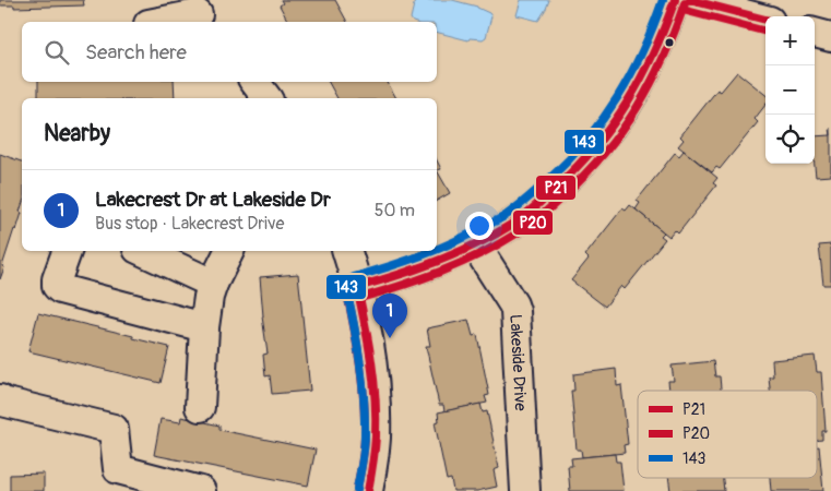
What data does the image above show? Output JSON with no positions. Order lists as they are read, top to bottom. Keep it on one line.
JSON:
{"streets":{"street":["Lakeside Drive"]},"lines":["transit line P21","transit line 143","transit line P20"],"legend":["P21","P20","143"],"page":{"map_buttons":["+","−"],"search":"Search here","heading":"Nearby","list":[{"mark":"1","name":"Lakecrest Dr at Lakeside Dr","note":"Bus stop · Lakecrest Drive","value":"50 m"}],"pins":"1"}}
